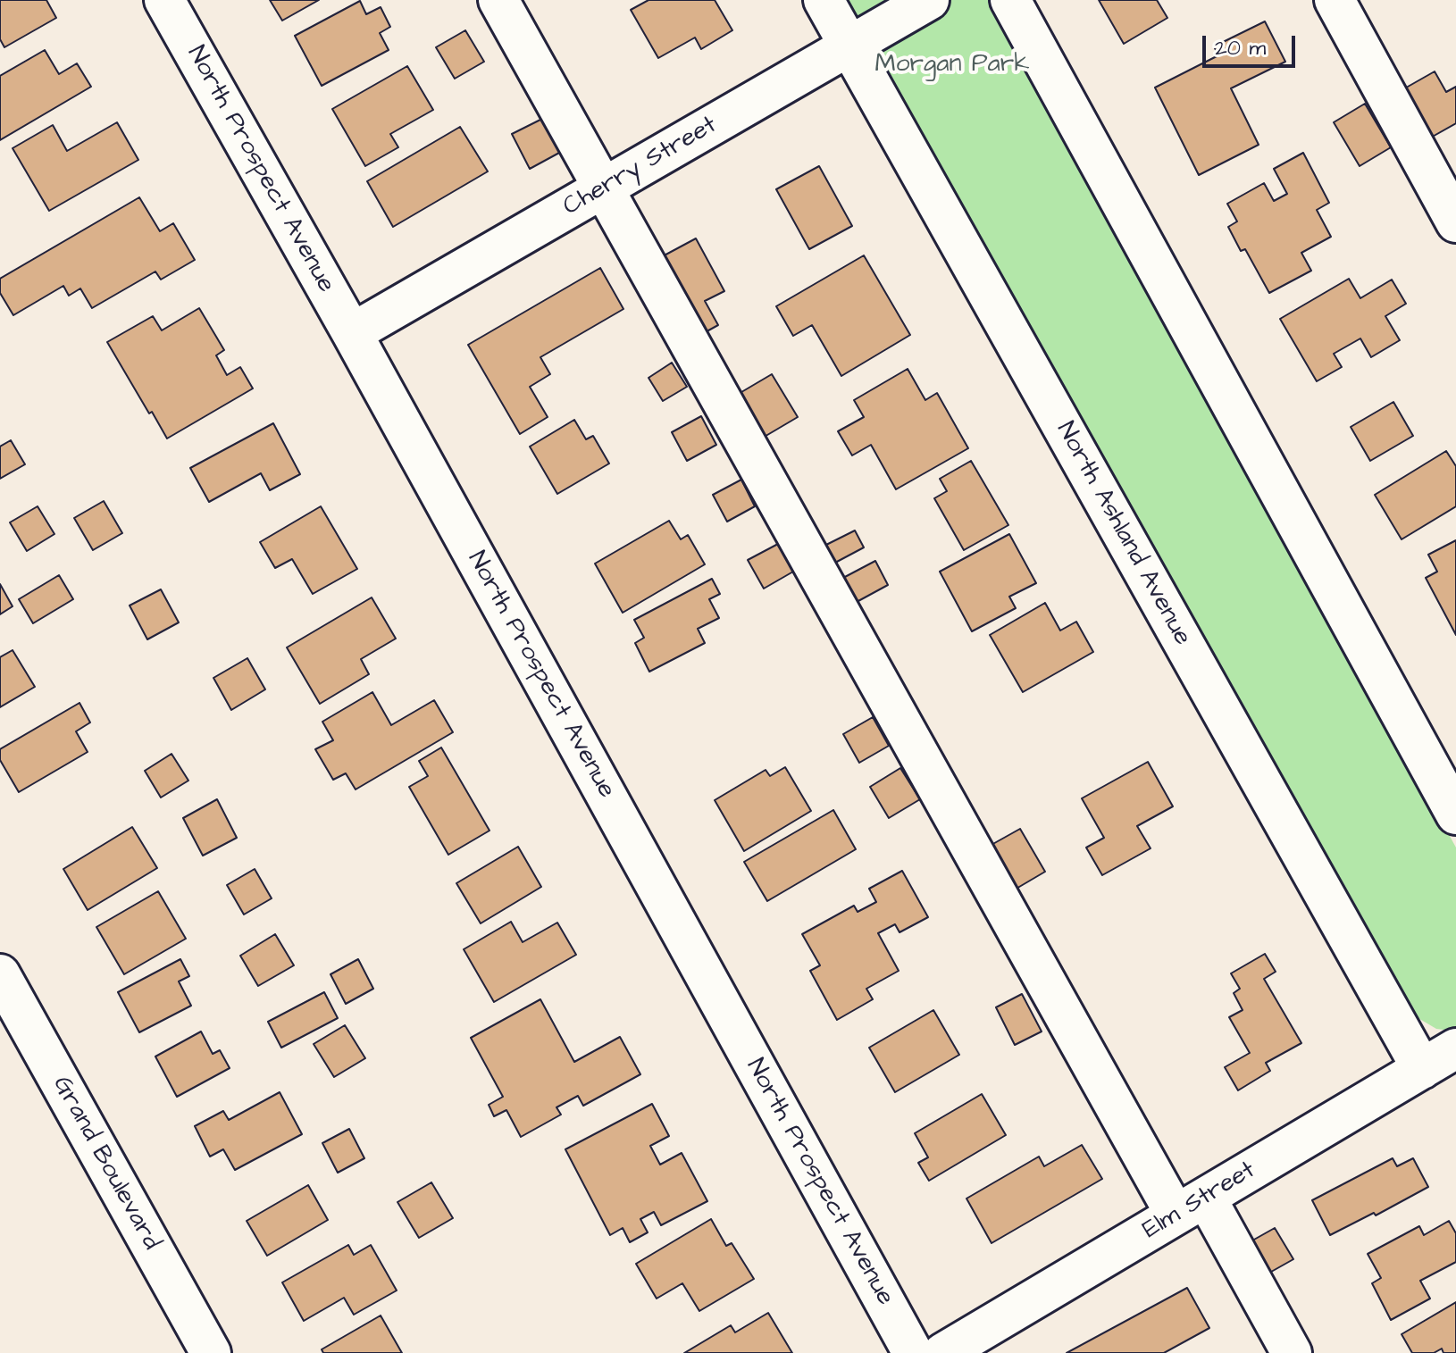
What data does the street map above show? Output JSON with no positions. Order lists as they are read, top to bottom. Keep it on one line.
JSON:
{"streets":{"street":["Cherry Street","North Prospect Avenue","North Ashland Avenue","Grand Boulevard","Elm Street"]},"crossings":[["Cherry Street","North Prospect Avenue"],["Cherry Street","North Ashland Avenue"],["North Ashland Avenue","Elm Street"]],"parks":["Morgan Park"],"scale_bar":"20 m"}
